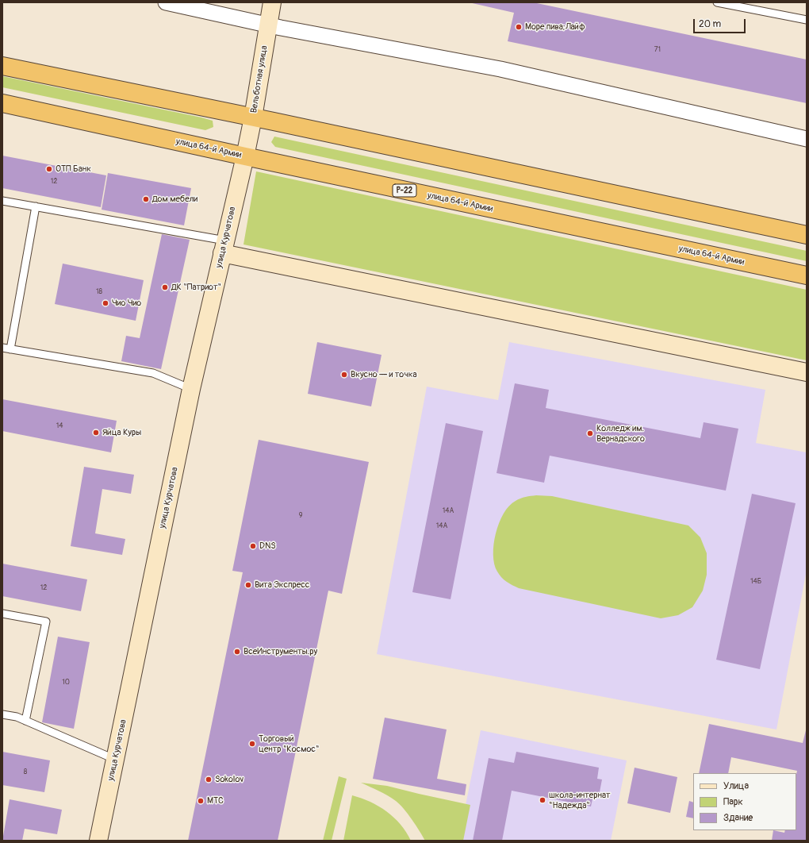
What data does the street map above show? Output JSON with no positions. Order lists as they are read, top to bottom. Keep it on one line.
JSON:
{"streets":{"highway":["улица 64-й Армии","Р-22"],"street":["Вельботная улица","улица Курчатова"]},"crossings":[["Вельботная улица","улица 64-й Армии"],["Вельботная улица","улица Курчатова"],["улица 64-й Армии","улица Курчатова"]],"places":["Море пива;Лайф","ОТП Банк","Дом мебели","ДК \"Патриот\"","Чио Чио","Вкусно — и точка","Яйца Куры","Колледж им. Вернадского","DNS","Вита Экспресс","ВсеИнструменты.ру","Торговый центр \"Космос\"","Sokolov","школа-интернат \"Надежда\"","МТС"],"house_numbers":["71","12","18","14","14А","9","14А","14Б","12","10","8"],"legend":["Улица","Парк","Здание"],"scale_bar":"20 m"}
